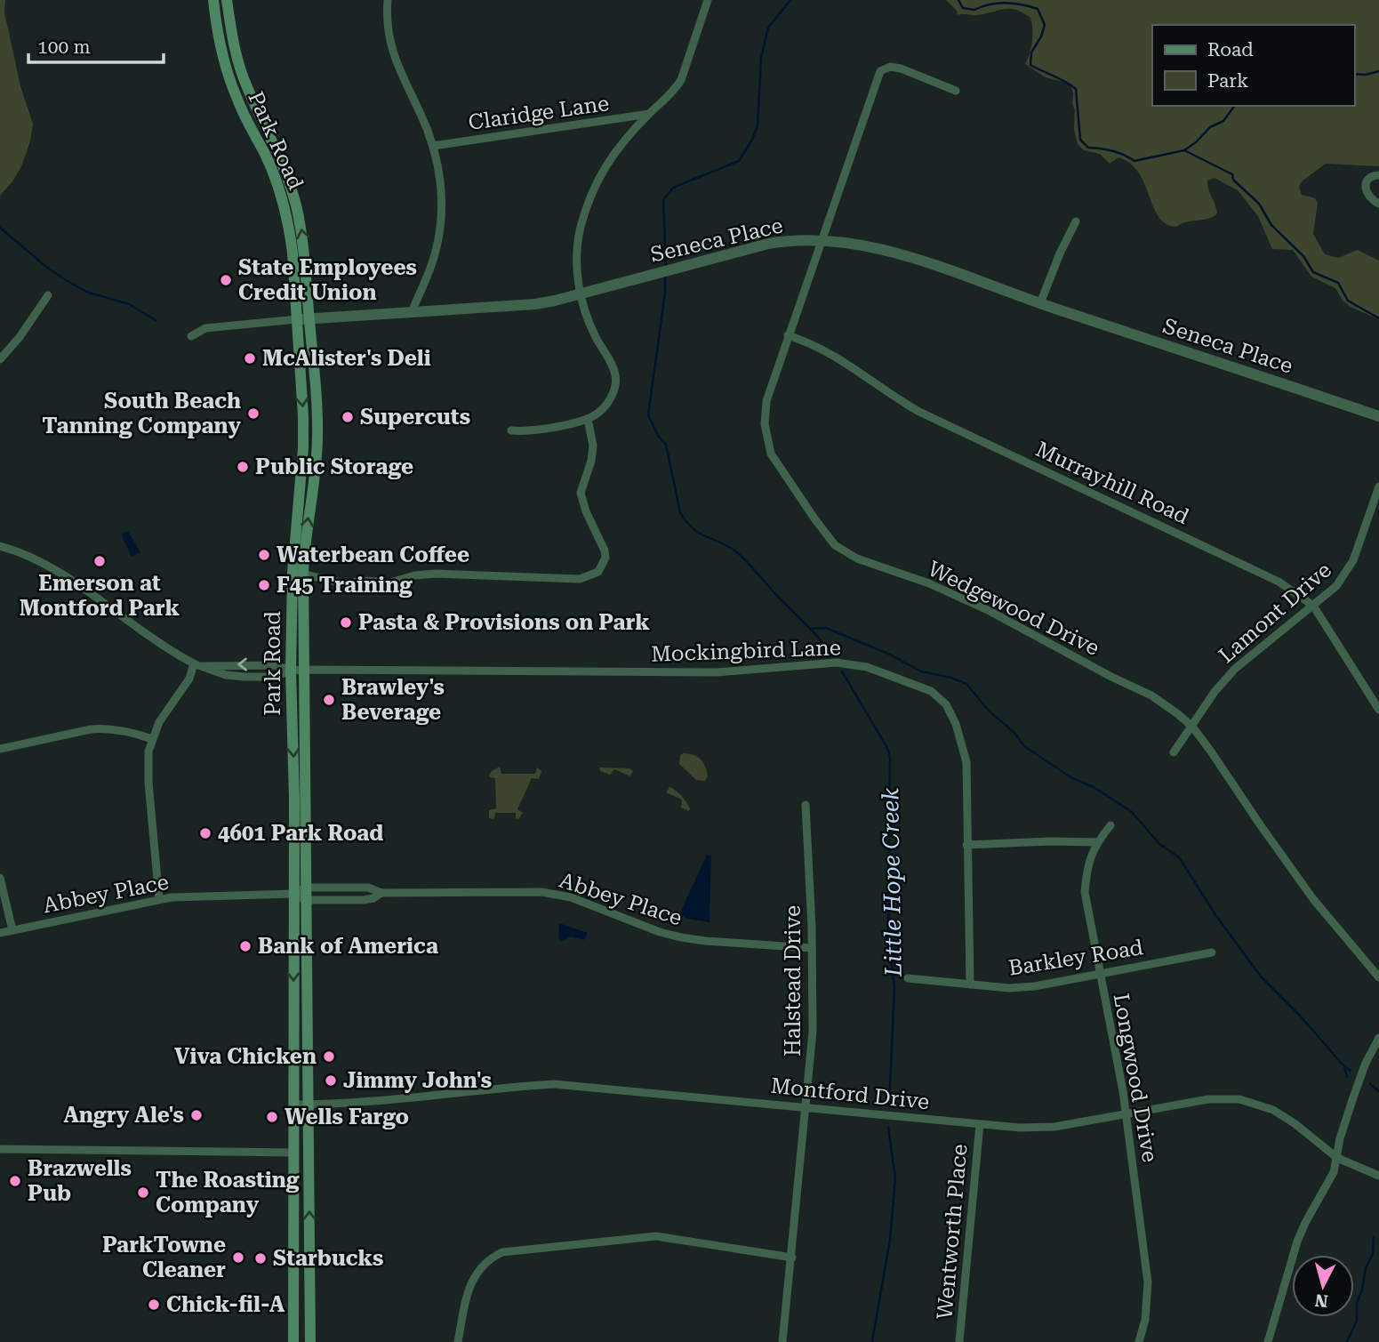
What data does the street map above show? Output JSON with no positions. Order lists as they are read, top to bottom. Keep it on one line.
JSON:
{"streets":{"main road":["Park Road"],"street":["Claridge Lane","Seneca Place","Murrayhill Road","Wedgewood Drive","Lamont Drive","Mockingbird Lane","Abbey Place","Barkley Road","Halstead Drive","Longwood Drive","Montford Drive","Wentworth Place"]},"crossings":[["Park Road","Seneca Place"],["Park Road","Mockingbird Lane"],["Park Road","Abbey Place"],["Park Road","Montford Drive"],["Seneca Place","Wedgewood Drive"],["Murrayhill Road","Wedgewood Drive"],["Murrayhill Road","Lamont Drive"],["Wedgewood Drive","Lamont Drive"],["Mockingbird Lane","Barkley Road"],["Abbey Place","Halstead Drive"],["Barkley Road","Longwood Drive"],["Halstead Drive","Montford Drive"],["Longwood Drive","Montford Drive"],["Montford Drive","Wentworth Place"]],"water":["Little Hope Creek"],"places":["State Employees Credit Union","McAlister's Deli","South Beach Tanning Company","Supercuts","Public Storage","Waterbean Coffee","Emerson at Montford Park","F45 Training","Pasta & Provisions on Park","Brawley's Beverage","4601 Park Road","Bank of America","Viva Chicken","Jimmy John's","Angry Ale's","Wells Fargo","Brazwells Pub","The Roasting Company","ParkTowne Cleaner","Starbucks","Chick-fil-A"],"legend":["Road","Park"],"scale_bar":"100 m","north":"bottom"}
